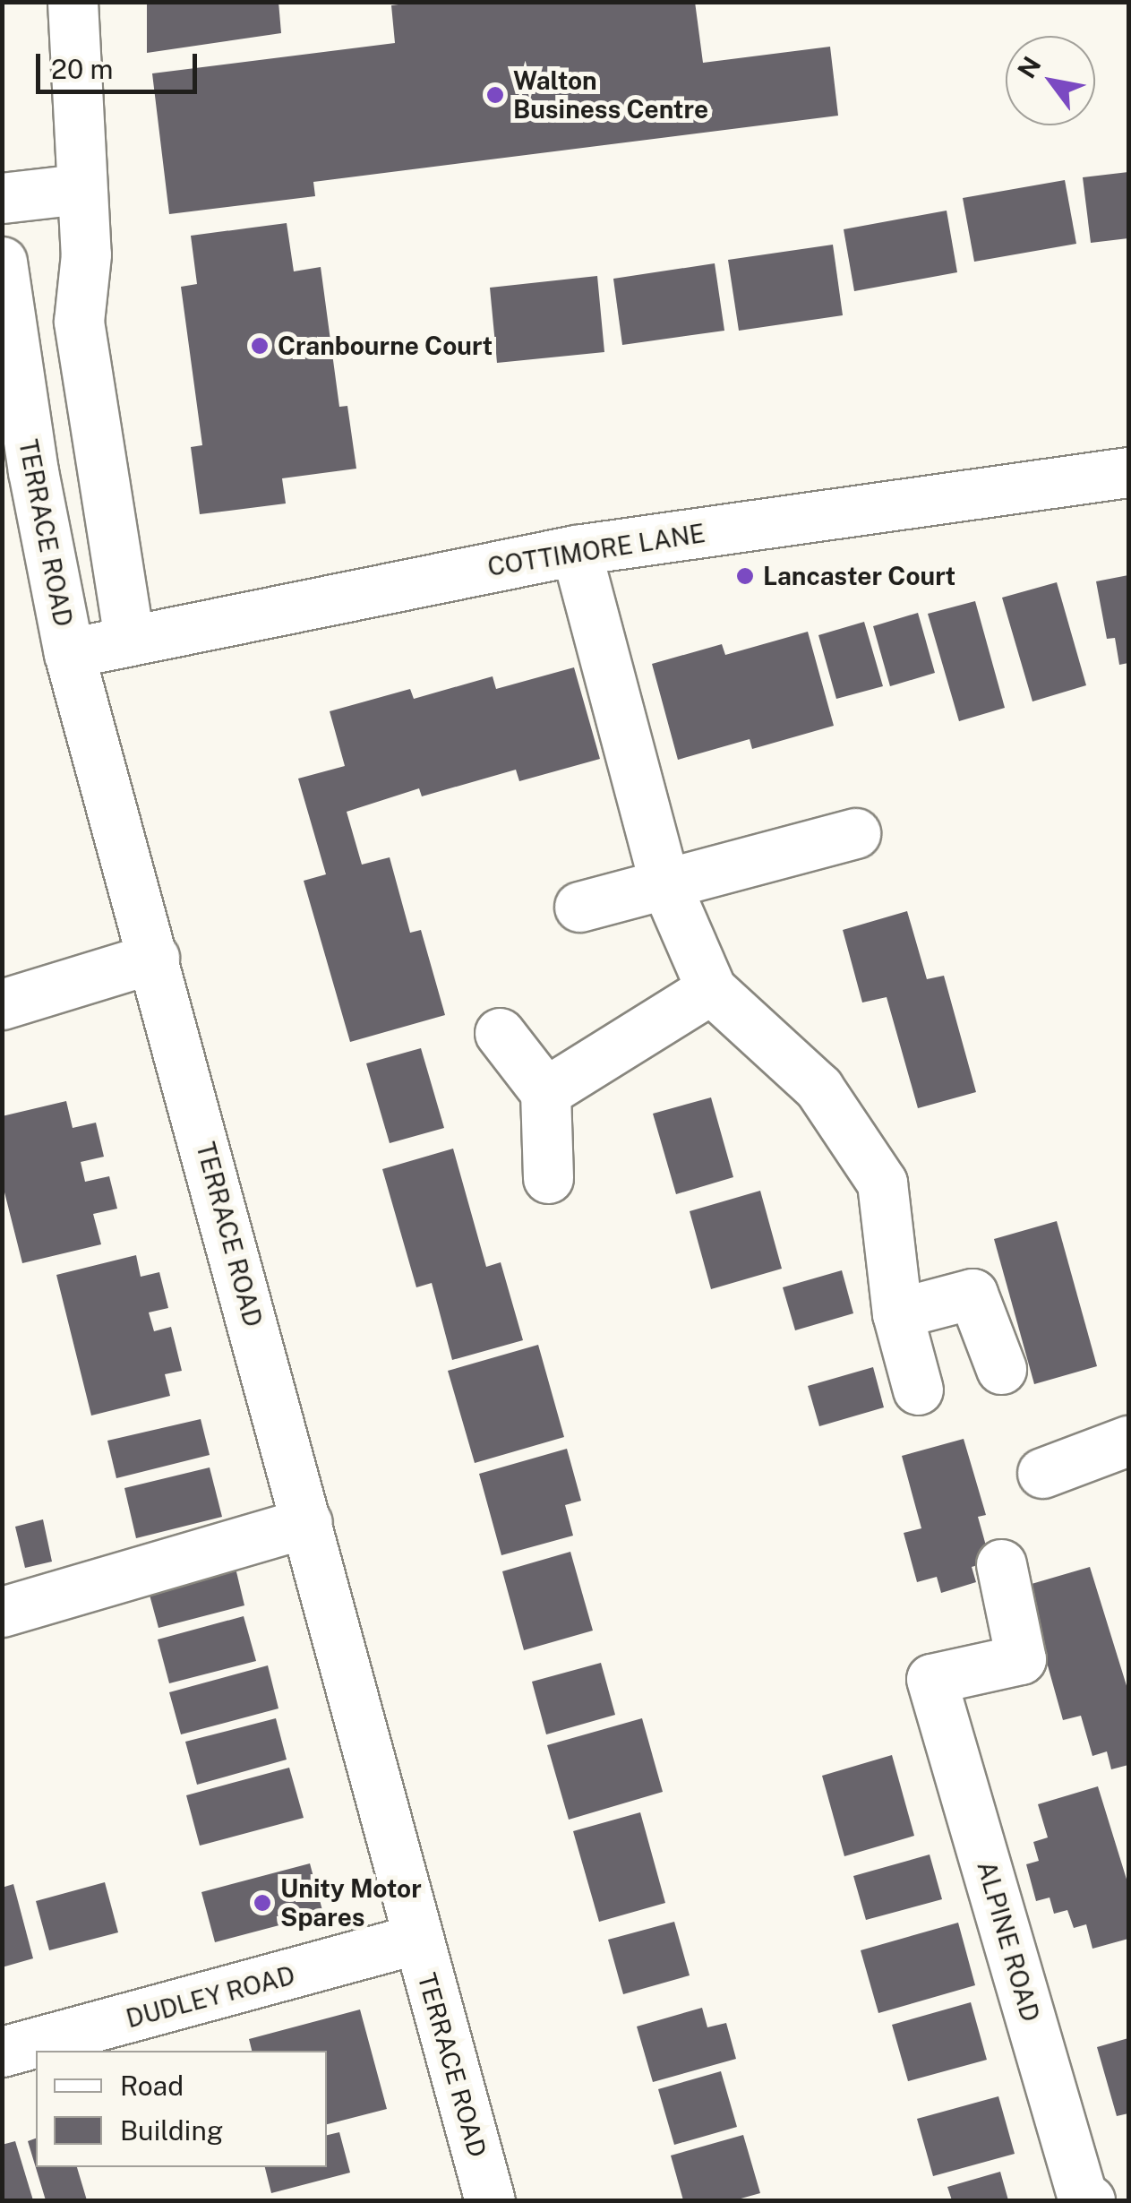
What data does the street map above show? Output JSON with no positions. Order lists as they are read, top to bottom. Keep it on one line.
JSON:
{"streets":{"street":["TERRACE ROAD","COTTIMORE LANE","ALPINE ROAD","DUDLEY ROAD"]},"crossings":[["TERRACE ROAD","COTTIMORE LANE"],["TERRACE ROAD","DUDLEY ROAD"]],"places":["Walton Business Centre","Cranbourne Court","Lancaster Court","Unity Motor Spares"],"legend":["Road","Building"],"scale_bar":"20 m","north":"top left"}
